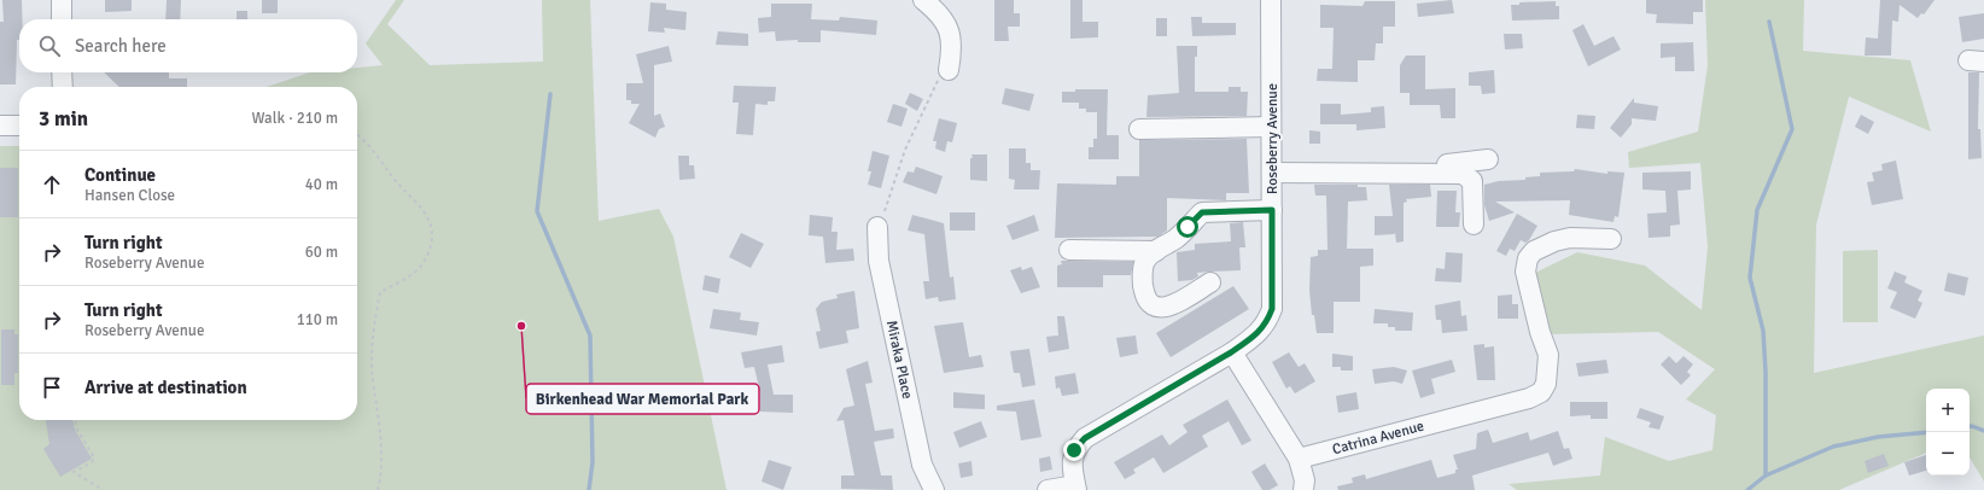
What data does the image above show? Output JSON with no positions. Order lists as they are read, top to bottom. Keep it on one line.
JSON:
{"streets":{"street":["Roseberry Avenue","Miraka Place","Catrina Avenue"]},"places":["Birkenhead War Memorial Park"],"page":{"search":"Search here","heading":["3 min","Walk · 210 m"],"list":[["Continue","Hansen Close","40 m"],["Turn right","Roseberry Avenue","60 m"],["Turn right","Roseberry Avenue","110 m"],"Arrive at destination"],"map_buttons":["+","−"]}}
